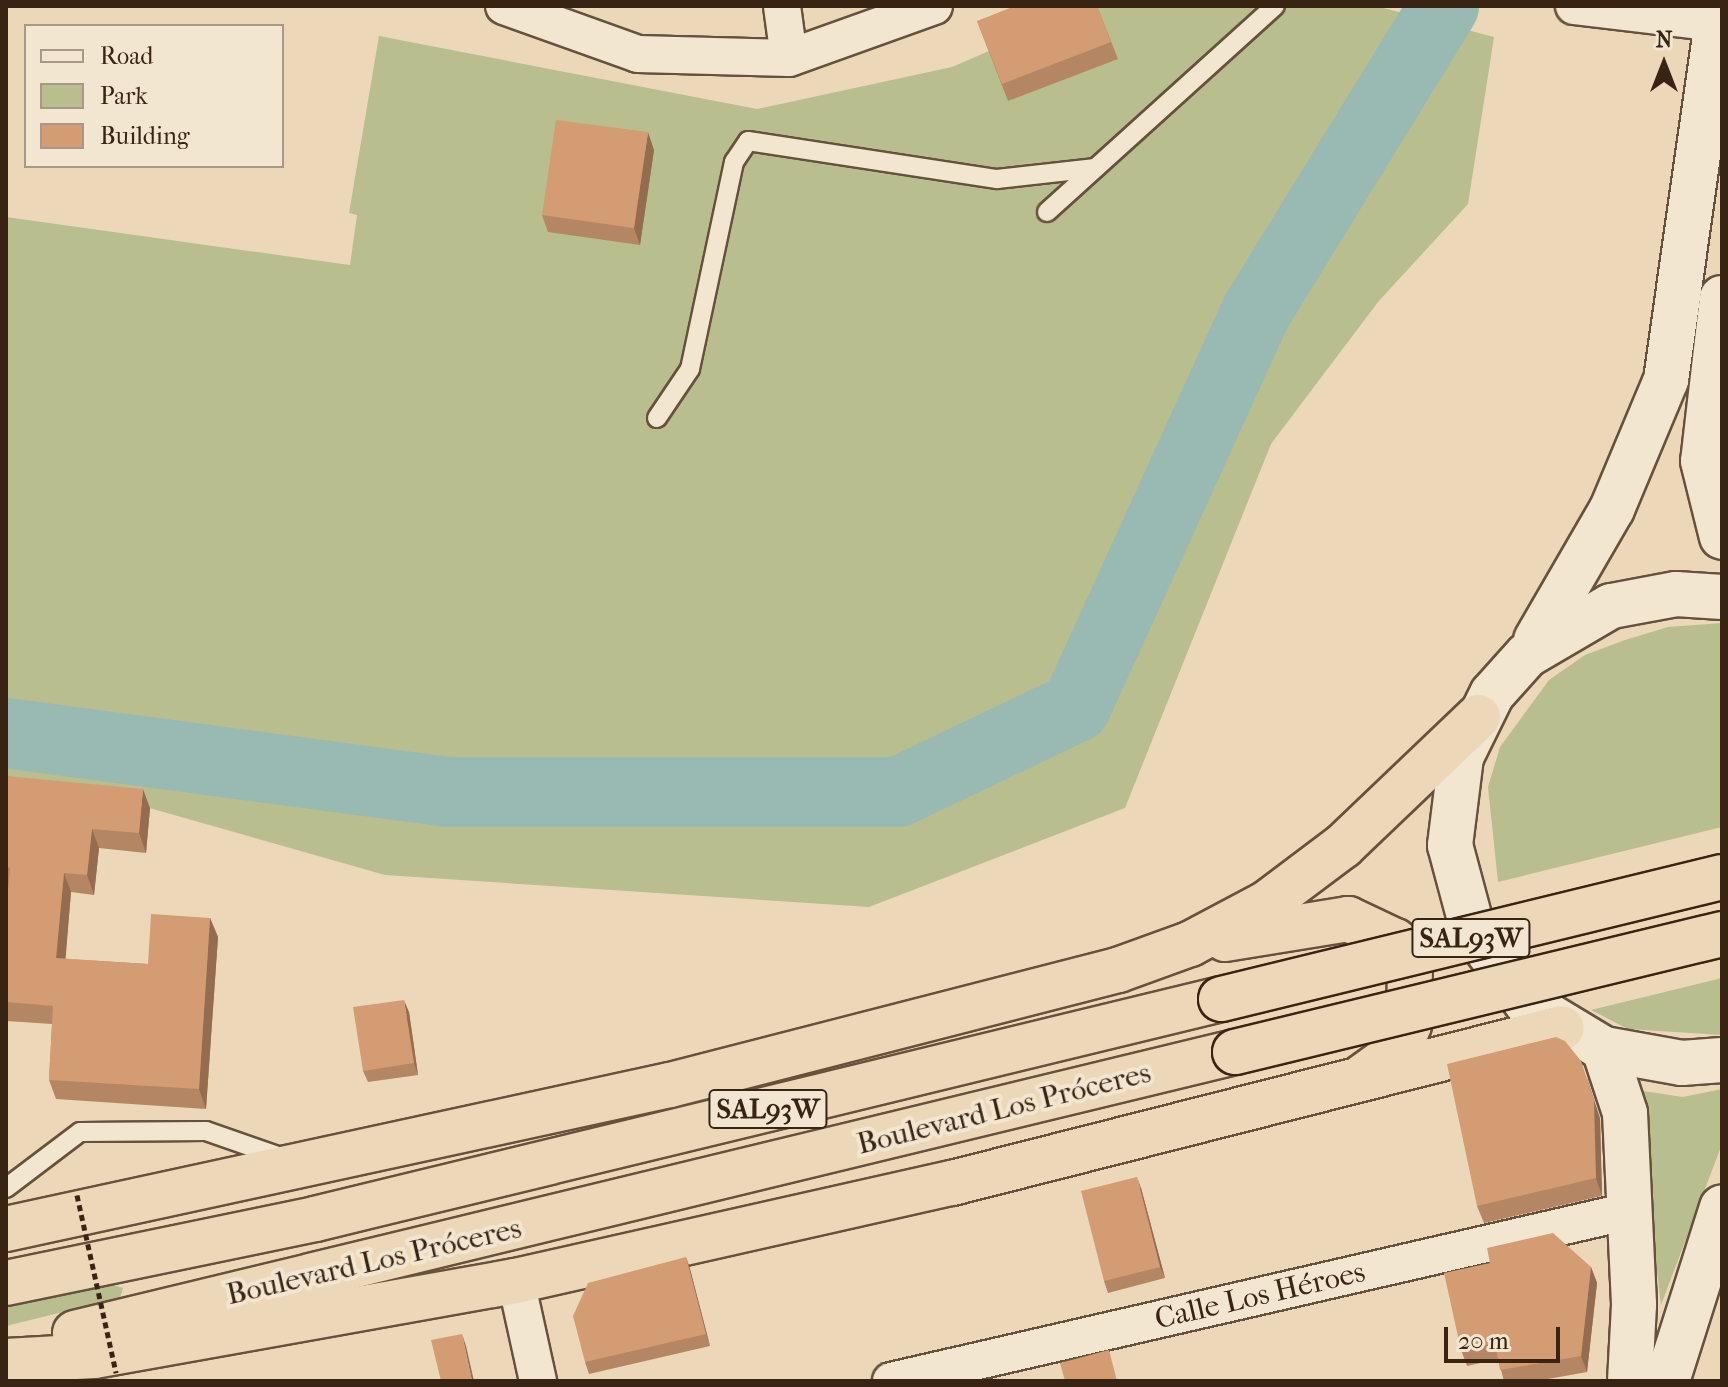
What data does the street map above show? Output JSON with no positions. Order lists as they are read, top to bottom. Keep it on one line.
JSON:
{"streets":{"highway":["SAL93W","Boulevard Los Próceres"],"street":["Calle Los Héroes"]},"legend":["Road","Park","Building"],"scale_bar":"20 m","north":"top"}
